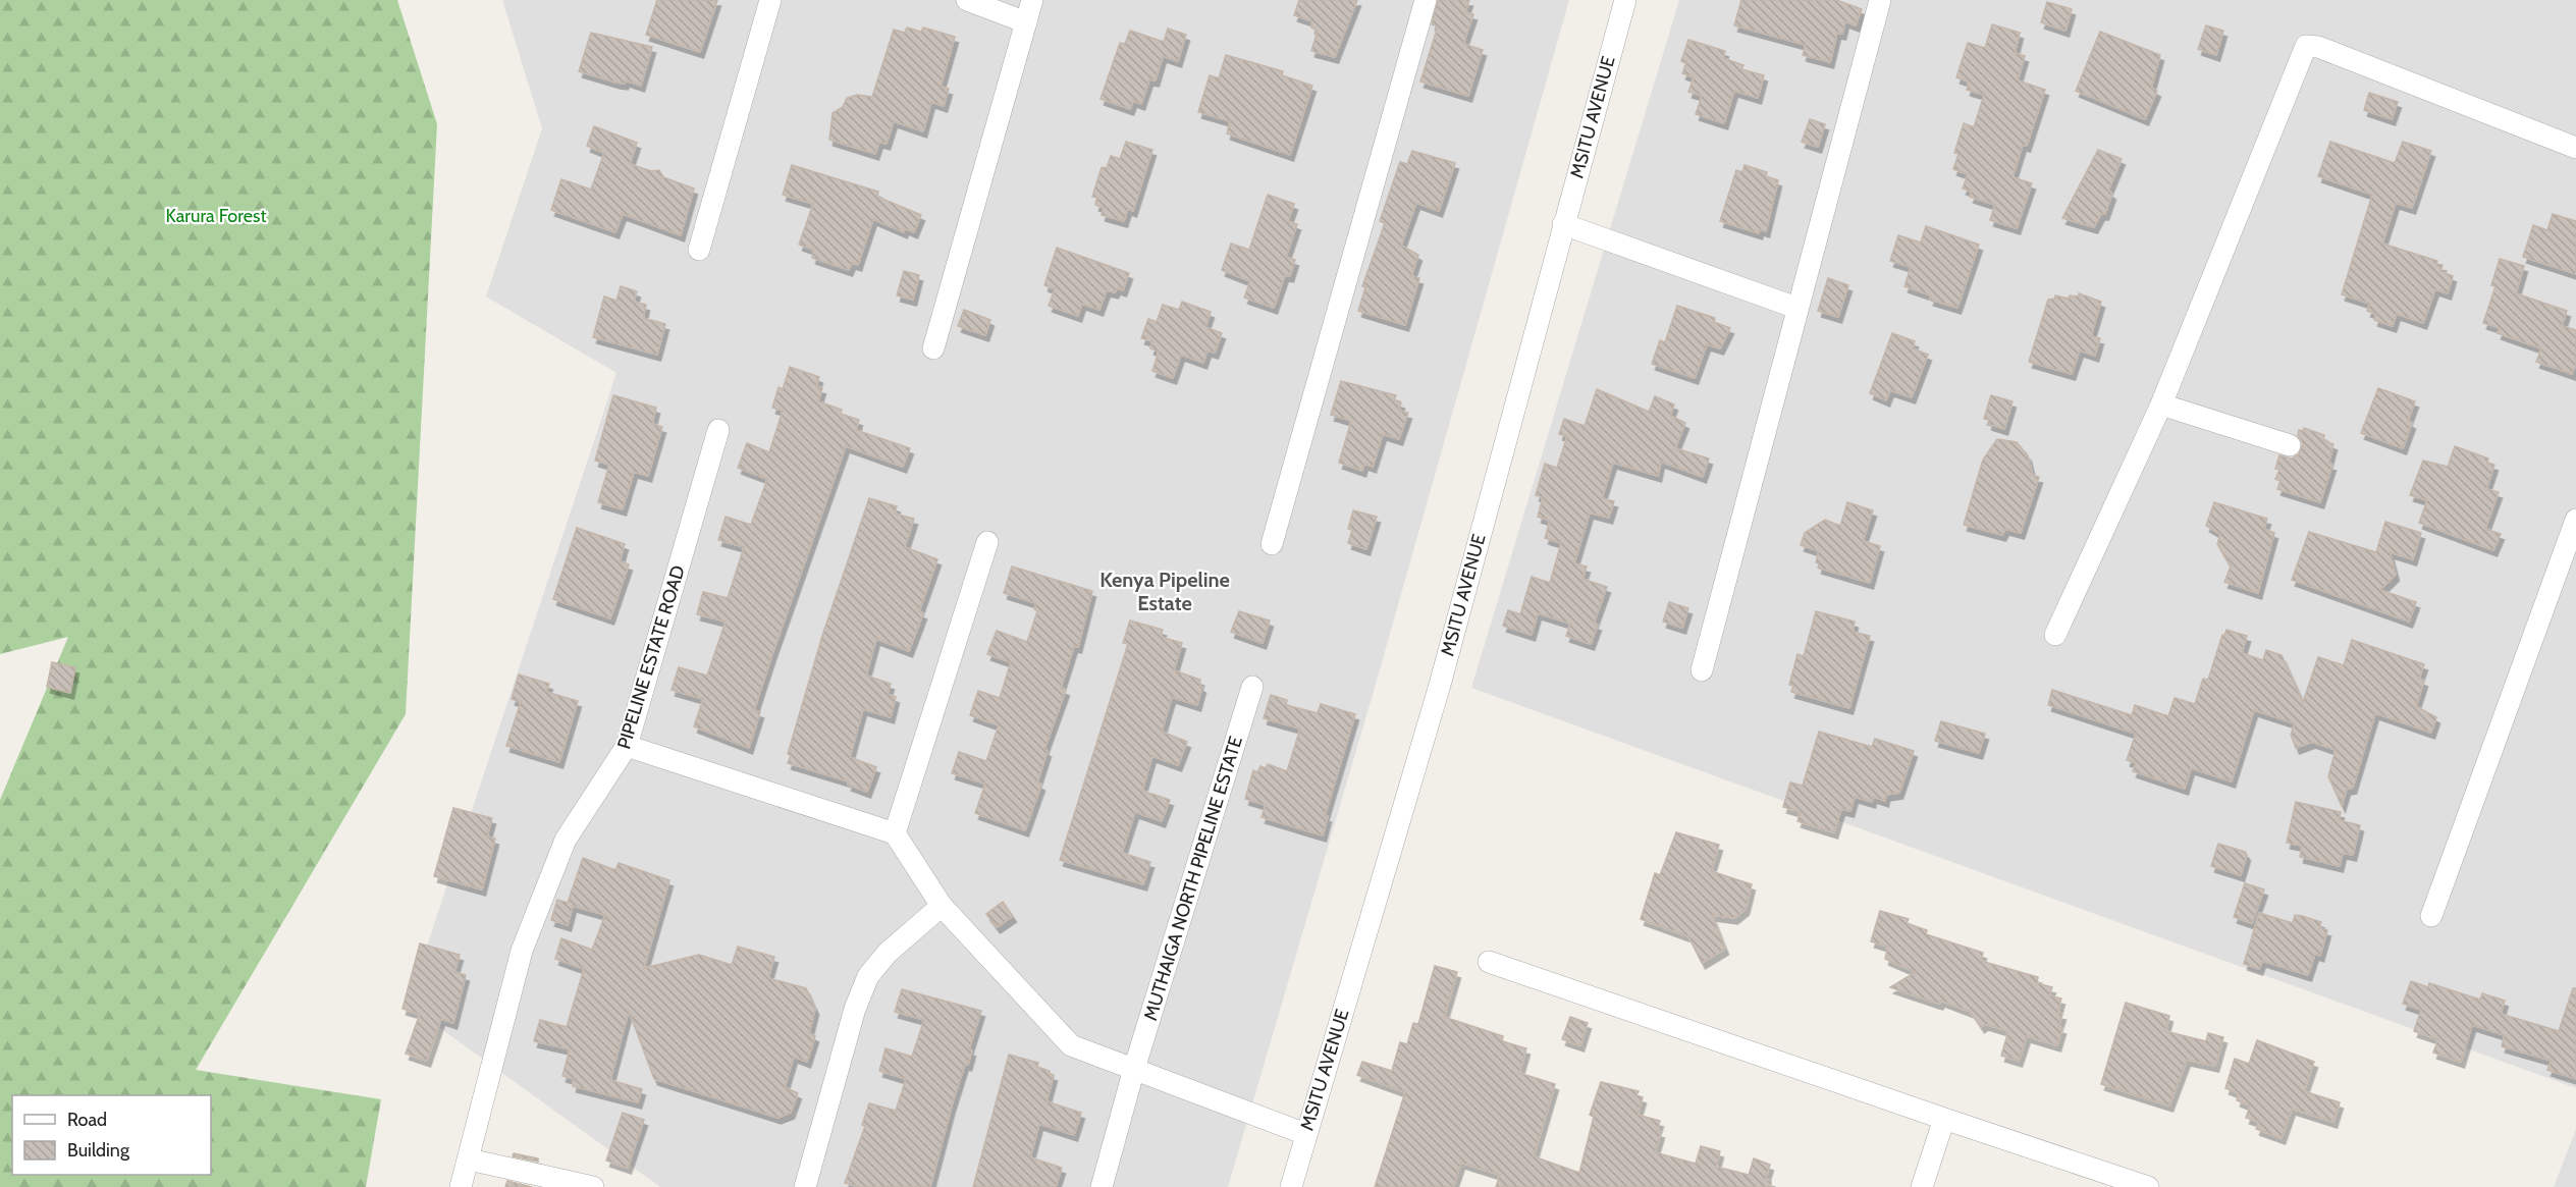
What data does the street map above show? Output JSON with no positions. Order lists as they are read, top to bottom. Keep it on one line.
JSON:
{"streets":{"street":["MSITU AVENUE","PIPELINE ESTATE ROAD","MUTHAIGA NORTH PIPELINE ESTATE"]},"districts":["Kenya Pipeline Estate"],"parks":["Karura Forest"],"legend":["Road","Building"]}
